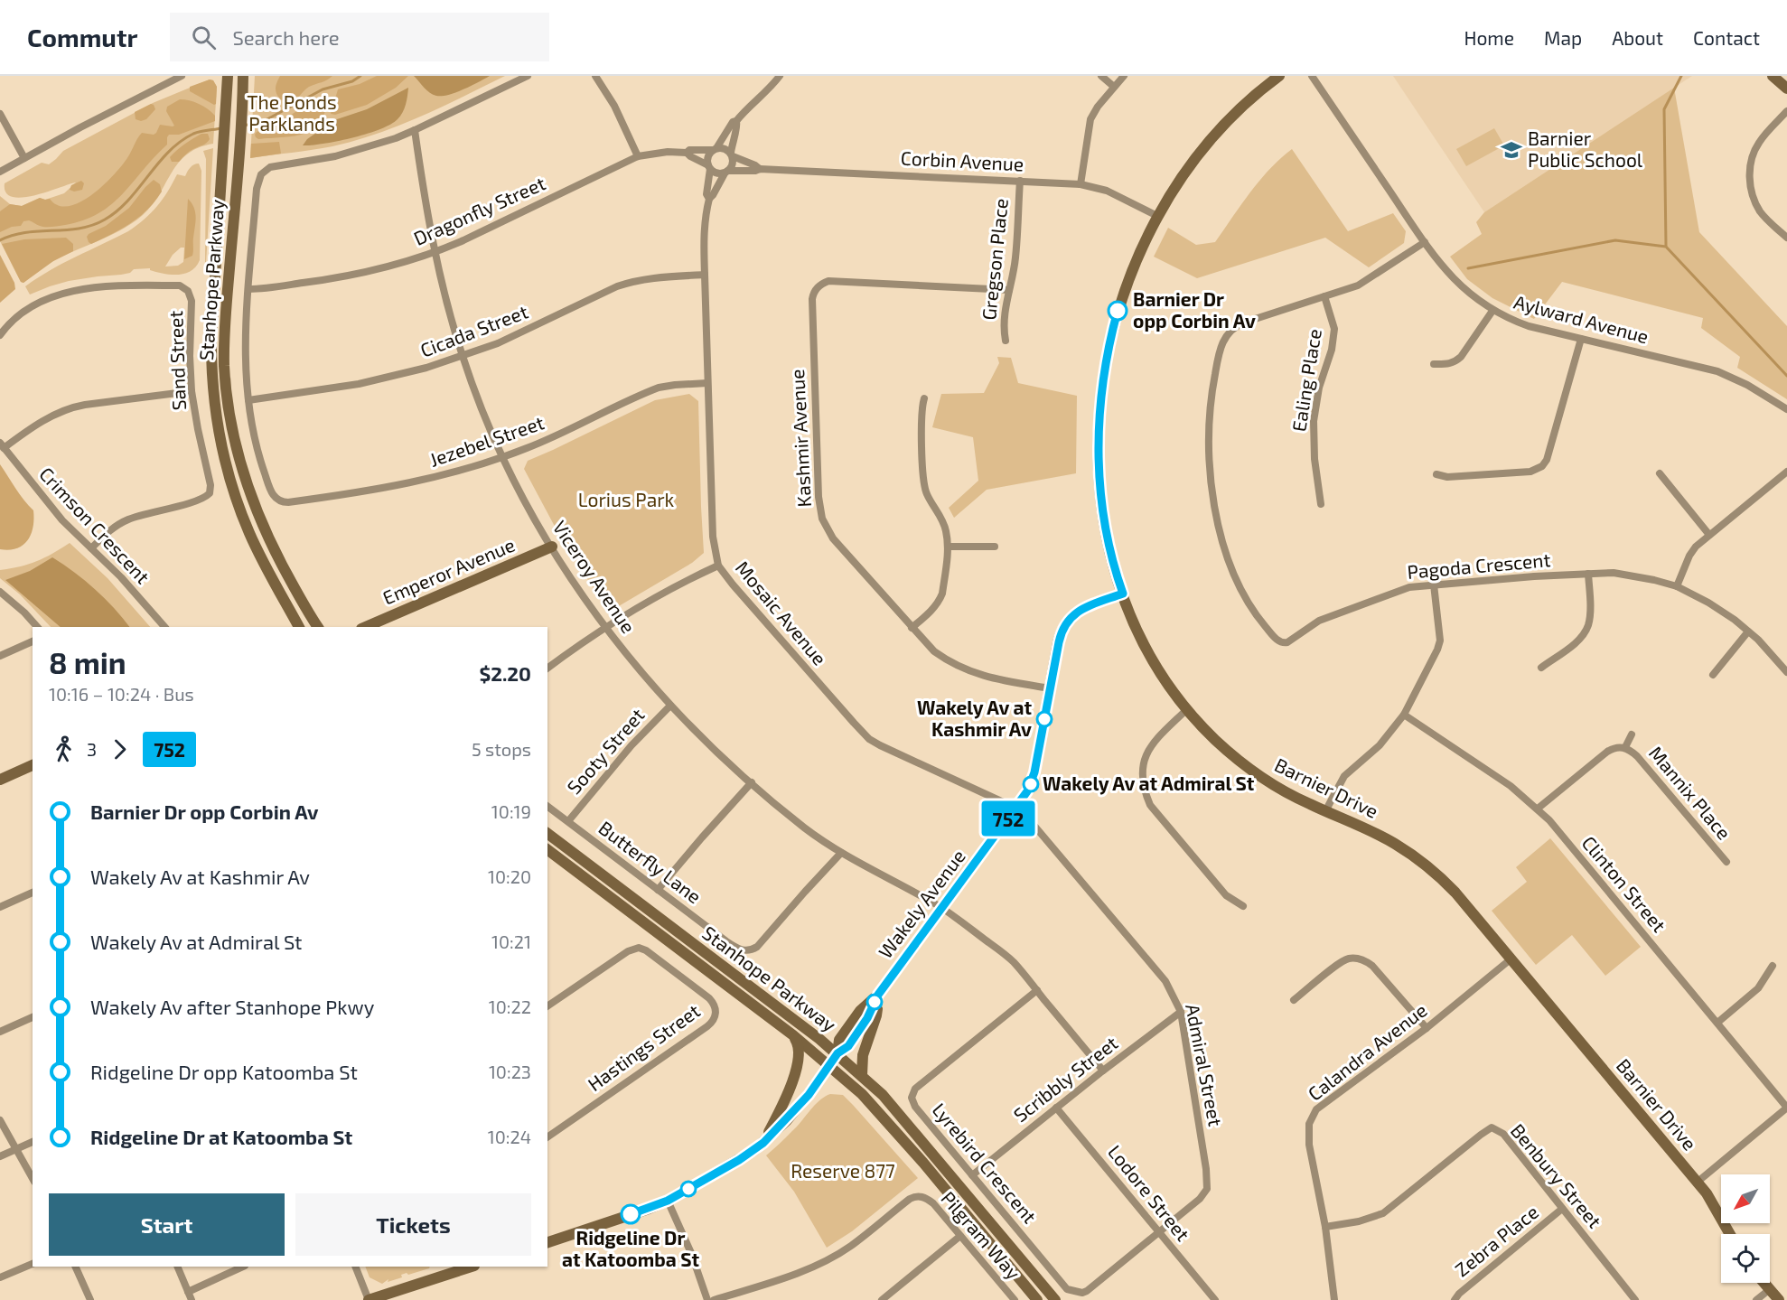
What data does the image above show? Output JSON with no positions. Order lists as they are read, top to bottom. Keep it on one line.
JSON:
{"streets":{"street":["Corbin Avenue","Dragonfly Street","Gregson Place","Stanhope Parkway","Aylward Avenue","Cicada Street","Sand Street","Ealing Place","Kashmir Avenue","Jezebel Street","Crimson Crescent","Pagoda Crescent","Emperor Avenue","Viceroy Avenue","Mosaic Avenue","Sooty Street","Barnier Drive","Mannix Place","Butterfly Lane","Clinton Street","Wakely Avenue","Hastings Street","Calandra Avenue","Admiral Street","Scribbly Street","Lyrebird Crescent","Benbury Street","Lodore Street","Pilgram Way","Zebra Place"]},"crossings":[["Corbin Avenue","Dragonfly Street"],["Corbin Avenue","Gregson Place"],["Corbin Avenue","Mosaic Avenue"],["Corbin Avenue","Barnier Drive"],["Dragonfly Street","Viceroy Avenue"],["Dragonfly Street","Mosaic Avenue"],["Gregson Place","Kashmir Avenue"],["Stanhope Parkway","Wakely Avenue"],["Aylward Avenue","Pagoda Crescent"],["Cicada Street","Jezebel Street"],["Cicada Street","Viceroy Avenue"],["Cicada Street","Mosaic Avenue"],["Sand Street","Crimson Crescent"],["Ealing Place","Pagoda Crescent"],["Kashmir Avenue","Wakely Avenue"],["Jezebel Street","Viceroy Avenue"],["Jezebel Street","Mosaic Avenue"],["Emperor Avenue","Viceroy Avenue"],["Viceroy Avenue","Sooty Street"],["Viceroy Avenue","Butterfly Lane"],["Viceroy Avenue","Wakely Avenue"],["Viceroy Avenue","Scribbly Street"],["Viceroy Avenue","Lyrebird Crescent"],["Mosaic Avenue","Wakely Avenue"],["Mosaic Avenue","Admiral Street"],["Sooty Street","Butterfly Lane"],["Barnier Drive","Wakely Avenue"],["Barnier Drive","Calandra Avenue"],["Mannix Place","Clinton Street"],["Wakely Avenue","Admiral Street"],["Calandra Avenue","Benbury Street"],["Admiral Street","Scribbly Street"],["Admiral Street","Lyrebird Crescent"],["Admiral Street","Lodore Street"],["Scribbly Street","Lyrebird Crescent"],["Scribbly Street","Lodore Street"],["Lyrebird Crescent","Lodore Street"],["Benbury Street","Zebra Place"]],"parks":["The Ponds Parklands","Lorius Park","Reserve 877"],"places":{"school or university":["Barnier Public School"],"other":["Barnier Dr opp Corbin Av","Wakely Av at Kashmir Av","Wakely Av at Admiral St","Ridgeline Dr at Katoomba St"]},"lines":["bus line 752"],"north":"bottom left","page":{"header":"Commutr","search":"Search here","nav":["Home","Map","About","Contact"],"on_map":"752","heading":["8 min","10:16 – 10:24 · Bus","$2.20"],"legs":["3","752","5 stops"],"list":[{"name":"Barnier Dr opp Corbin Av","value":"10:19"},{"name":"Wakely Av at Kashmir Av","value":"10:20"},{"name":"Wakely Av at Admiral St","value":"10:21"},{"name":"Wakely Av after Stanhope Pkwy","value":"10:22"},{"name":"Ridgeline Dr opp Katoomba St","value":"10:23"},{"name":"Ridgeline Dr at Katoomba St","value":"10:24"}],"buttons":["Start","Tickets"]}}
